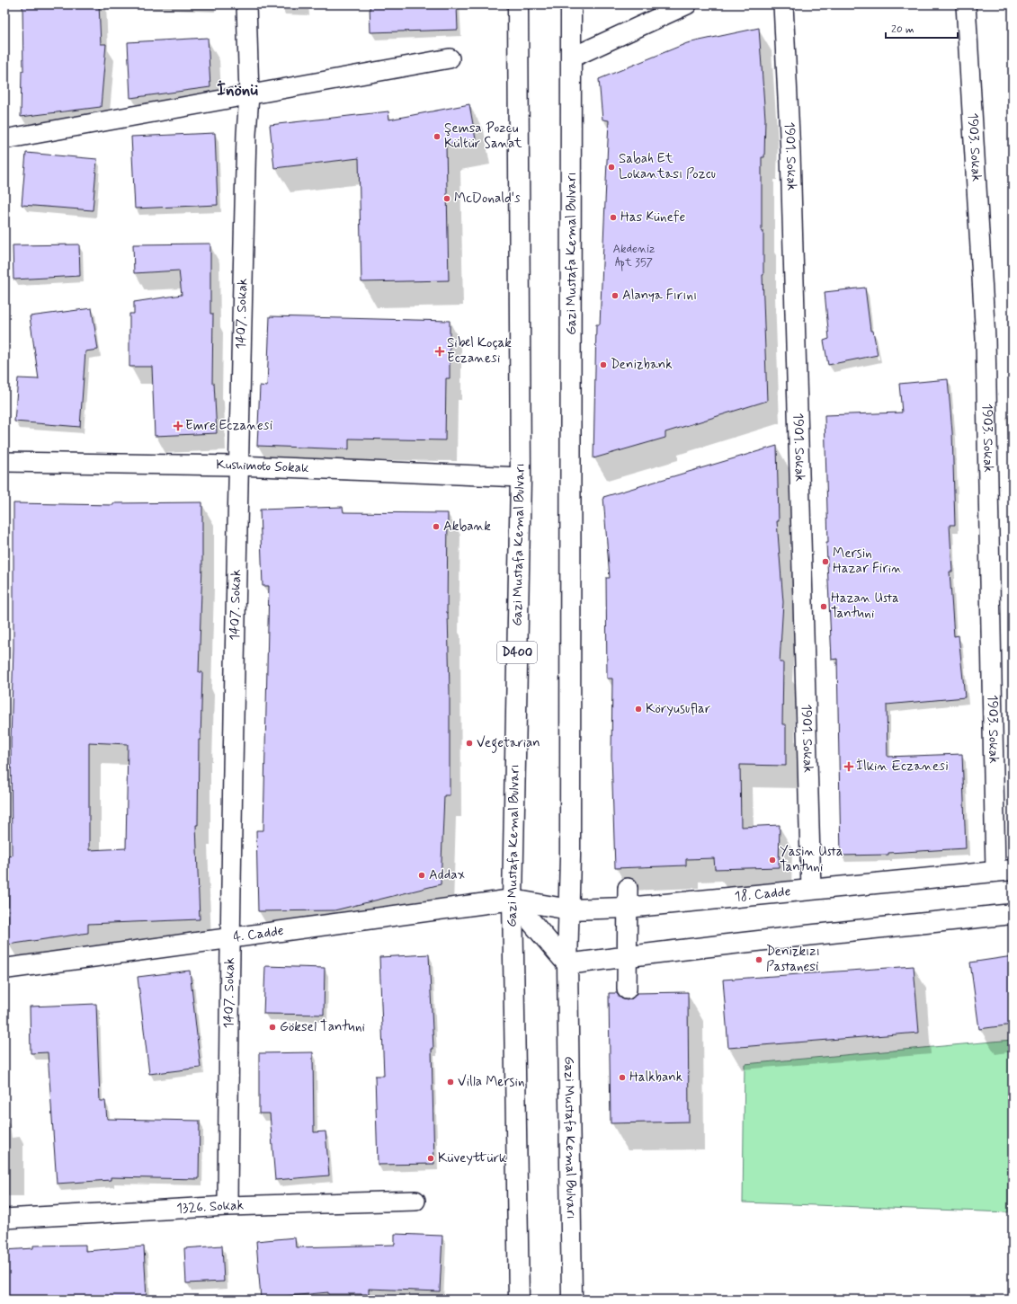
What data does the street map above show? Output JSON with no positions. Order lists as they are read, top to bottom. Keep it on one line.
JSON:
{"streets":{"main road":["Gazi Mustafa Kemal Bulvarı","D400","18. Cadde","4. Cadde"],"street":["1903. Sokak","1901. Sokak","1407. Sokak","Kushimoto Sokak","1326. Sokak"]},"crossings":[["1903. Sokak","18. Cadde"],["1901. Sokak","18. Cadde"],["Gazi Mustafa Kemal Bulvarı","Kushimoto Sokak"],["Gazi Mustafa Kemal Bulvarı","18. Cadde"],["Gazi Mustafa Kemal Bulvarı","4. Cadde"],["1407. Sokak","Kushimoto Sokak"],["1407. Sokak","4. Cadde"],["1407. Sokak","1326. Sokak"],["18. Cadde","4. Cadde"]],"districts":["İnönü"],"places":{"other":["Şemsa Pozcu Kültür Sanat","Sabah Et Lokantası Pozcu","McDonald's","Has Künefe","Alanya Fırını","Denizbank","Akbank","Mersin Hazar Firin","Hazan Usta Tantuni","Köryusuflar","Vegetarian","Yasin Usta Tantuni","Addax","Denizkızı Pastanesi","Göksel Tantuni","Halkbank","Villa Mersin","Küveyttürk"],"health":["Sibel Koçak Eczanesi","Emre Eczanesi","İlkin Eczanesi"]},"house_numbers":["Akdeniz Apt 357"],"scale_bar":"20 m"}
